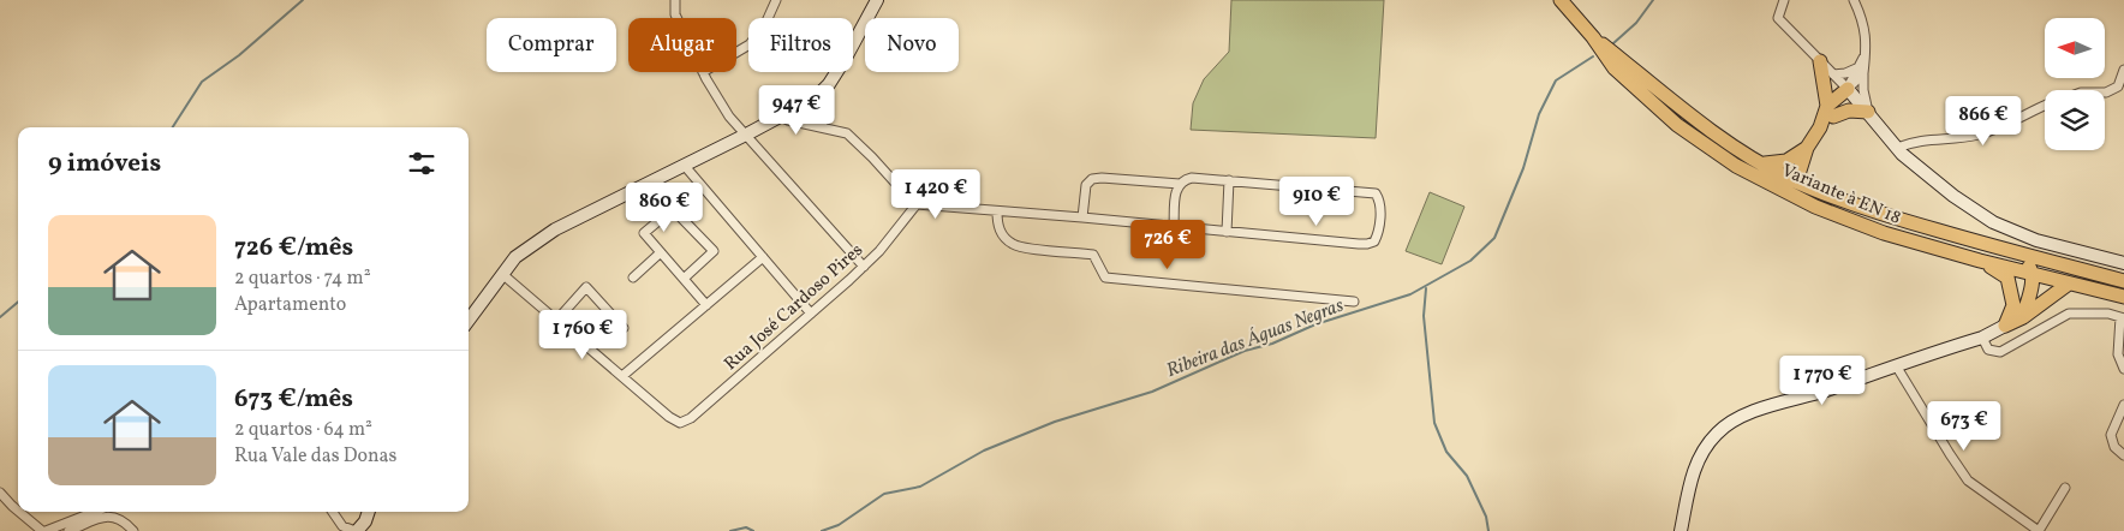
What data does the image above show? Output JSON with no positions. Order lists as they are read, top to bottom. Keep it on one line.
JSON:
{"streets":{"main road":["Variante à EN 18"],"street":["Rua José Cardoso Pires"]},"water":["Ribeira das Águas Negras"],"north":"left","page":{"chip":["Comprar","Alugar","Filtros","Novo"],"price":["947 €","866 €","1 420 €","910 €","860 €","726 €","1 760 €","1 770 €","673 €"],"heading":"9 imóveis","list":[{"name":"726 €/mês","note":"2 quartos · 74 m² · Apartamento"},{"name":"673 €/mês","note":"2 quartos · 64 m² · Rua Vale das Donas"}]}}
